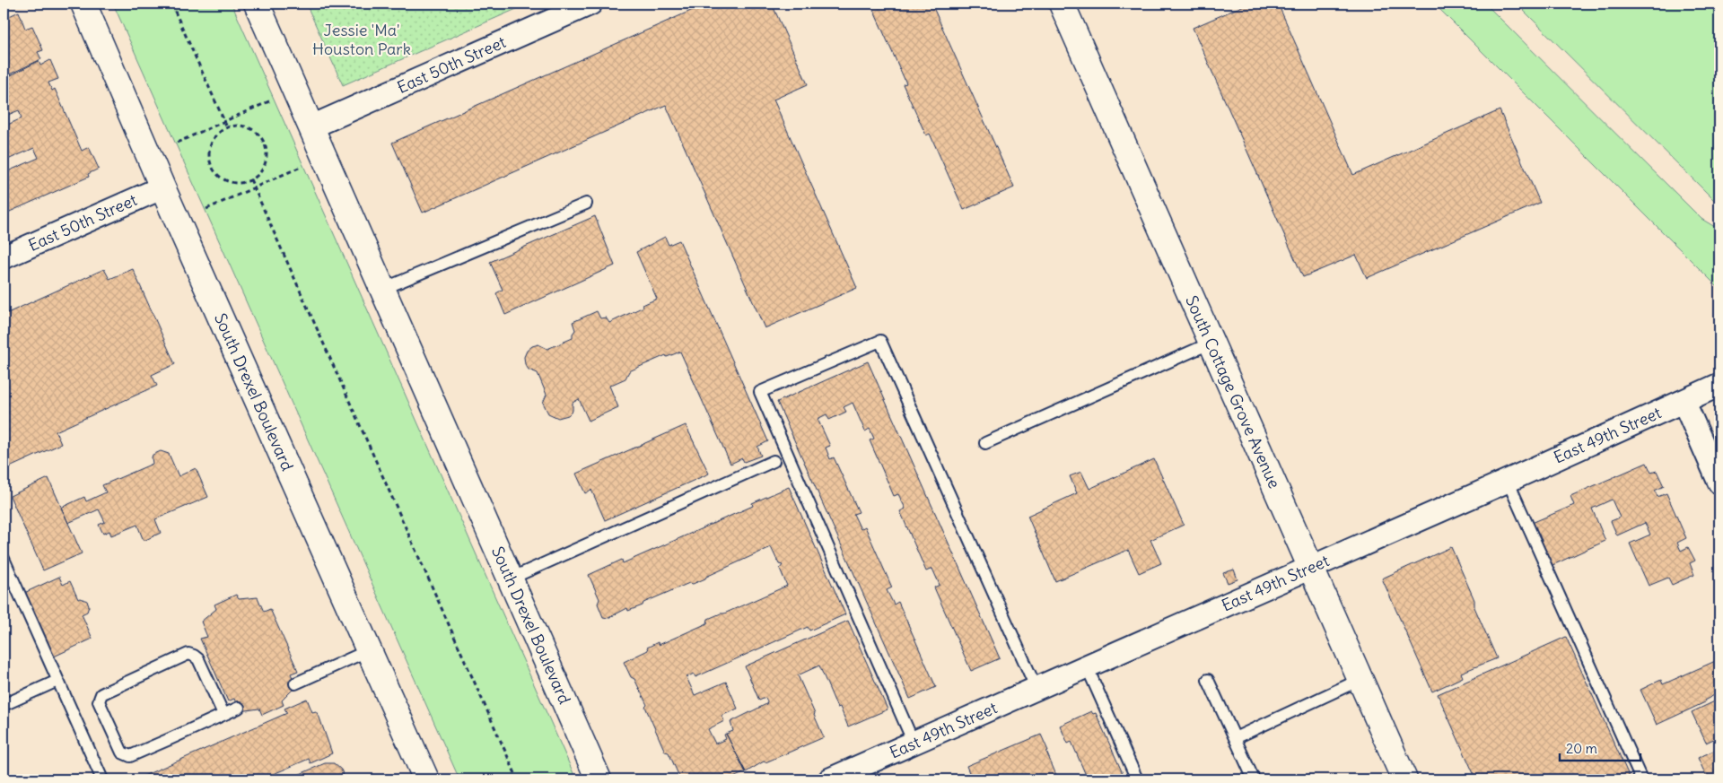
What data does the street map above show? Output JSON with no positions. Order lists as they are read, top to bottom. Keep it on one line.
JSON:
{"streets":{"street":["East 50th Street","South Drexel Boulevard","South Cottage Grove Avenue","East 49th Street"]},"crossings":[["East 50th Street","South Drexel Boulevard"],["South Cottage Grove Avenue","East 49th Street"]],"parks":["Jessie 'Ma' Houston Park"],"scale_bar":"20 m"}
